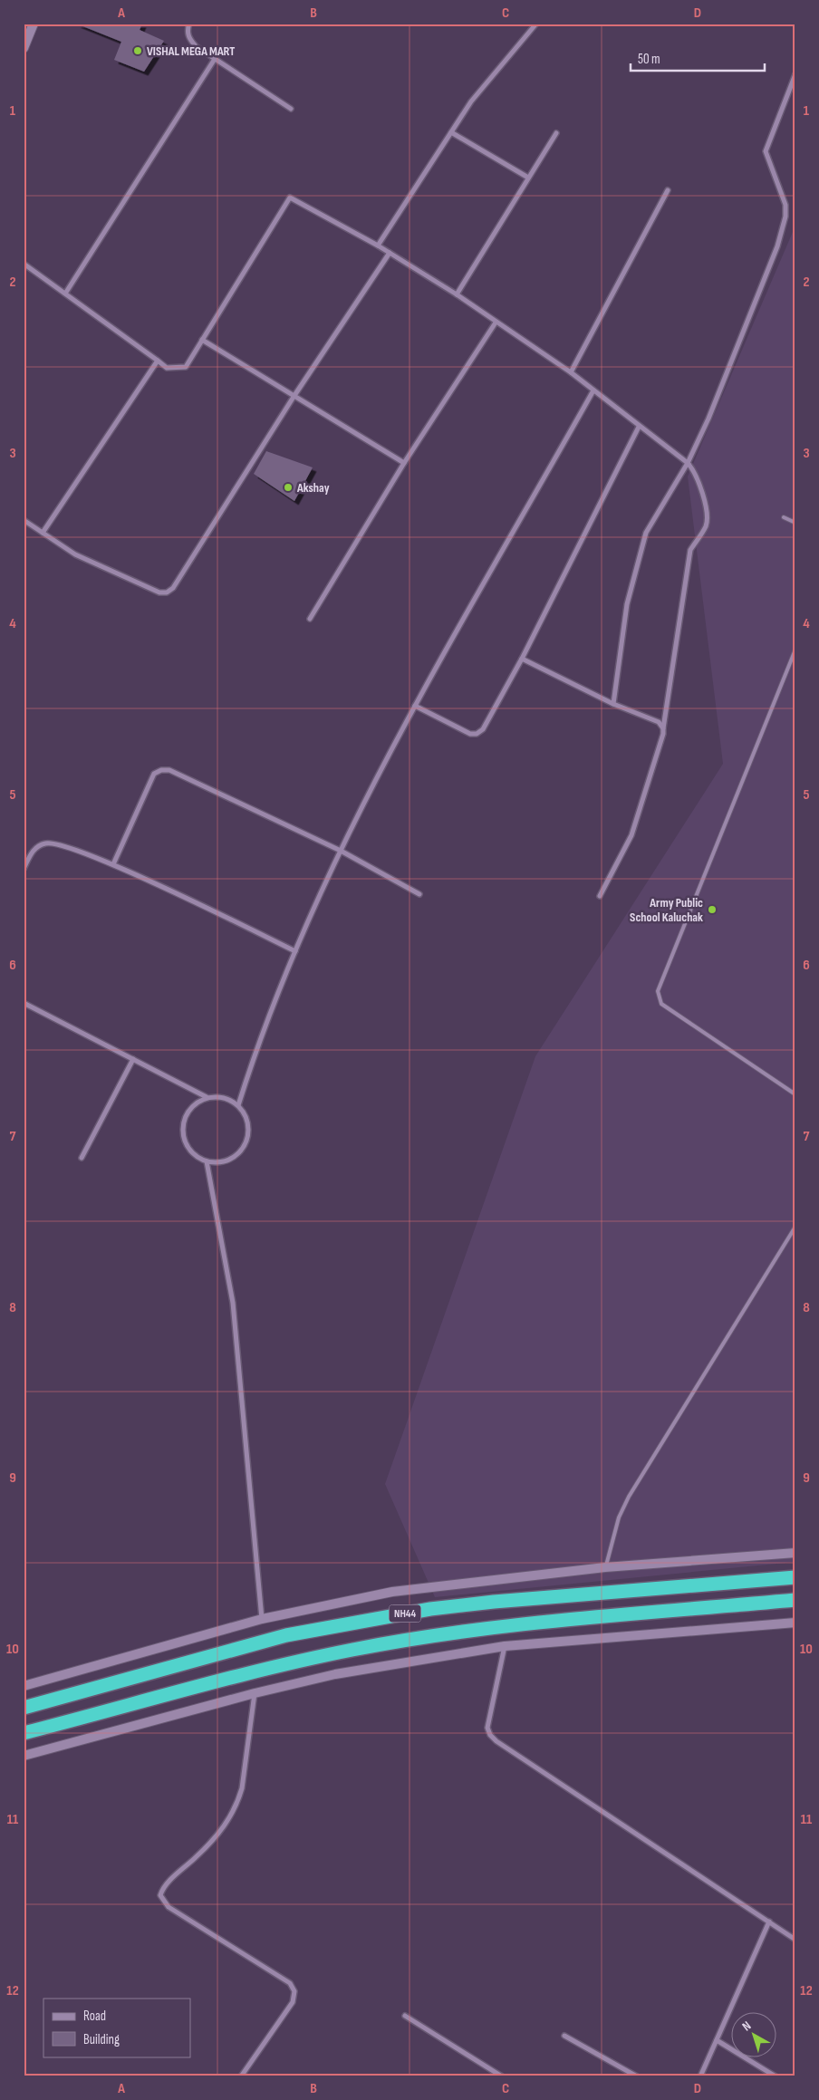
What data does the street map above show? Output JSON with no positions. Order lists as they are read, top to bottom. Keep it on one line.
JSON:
{"streets":{"highway":["NH44"]},"places":["VISHAL MEGA MART","Akshay","Army Public School Kaluchak"],"legend":["Road","Building"],"scale_bar":"50 m","north":"top left","grid":{"columns":["A","B","C","D"],"rows":["1","2","3","4","5","6","7","8","9","10","11","12"]}}
